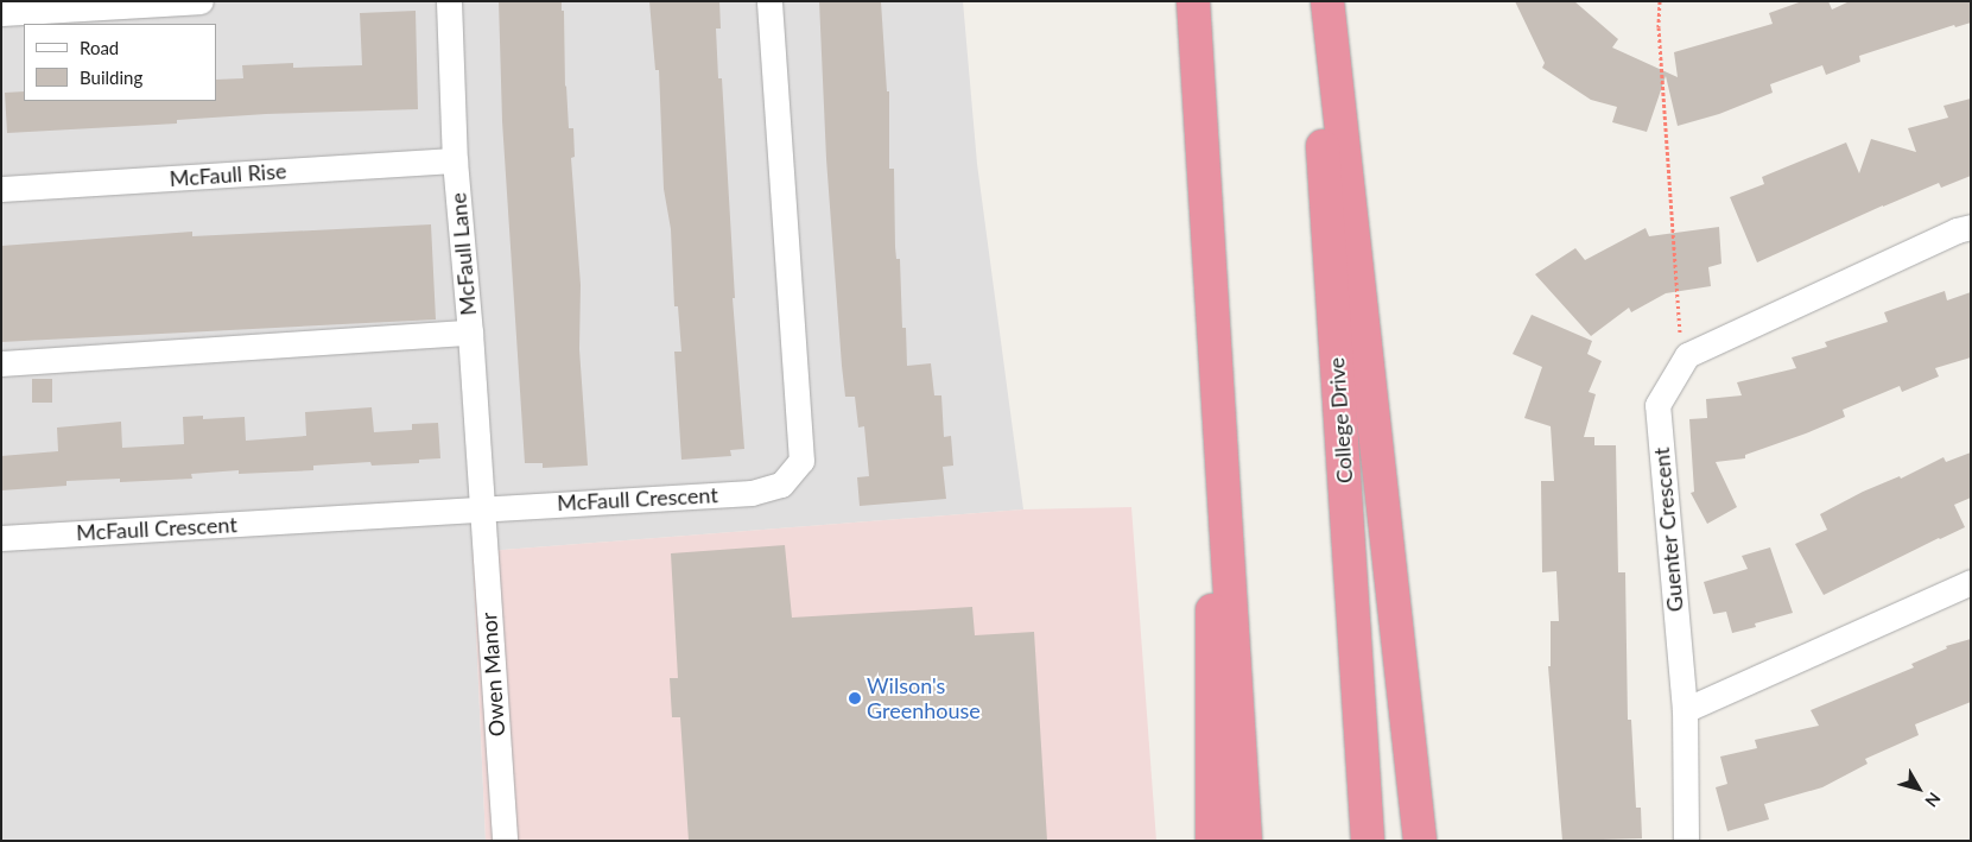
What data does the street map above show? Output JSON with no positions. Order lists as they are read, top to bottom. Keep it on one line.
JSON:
{"streets":{"highway":["College Drive"],"street":["McFaull Rise","McFaull Lane","McFaull Crescent","Guenter Crescent","Owen Manor"]},"crossings":[["McFaull Rise","McFaull Lane"],["McFaull Lane","McFaull Crescent"],["McFaull Lane","Owen Manor"],["McFaull Crescent","Owen Manor"]],"places":["Wilson's Greenhouse"],"legend":["Road","Building"],"north":"bottom right"}
